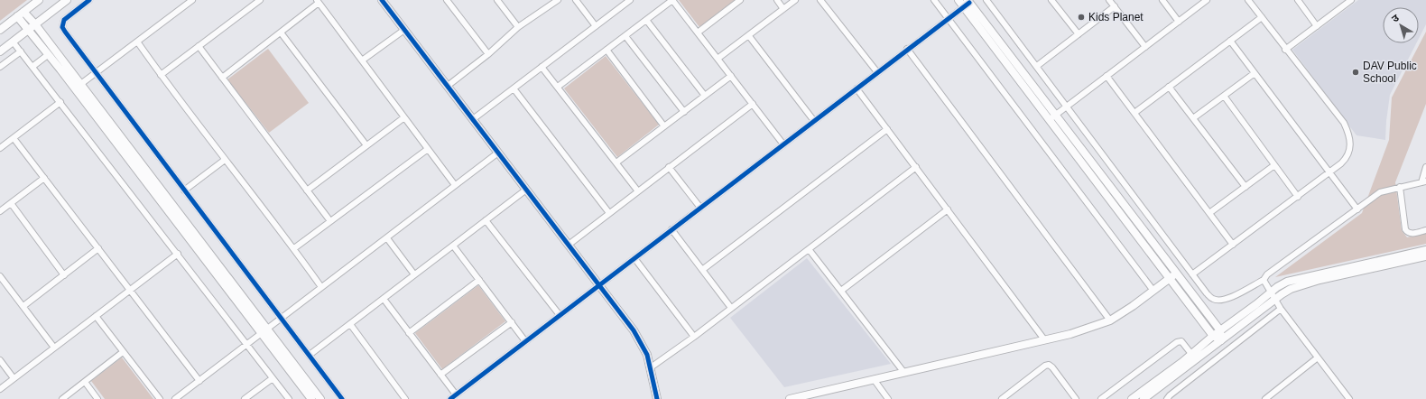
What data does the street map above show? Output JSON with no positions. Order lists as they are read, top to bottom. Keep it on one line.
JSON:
{"places":["Kids Planet","DAV Public School"],"north":"top left"}
